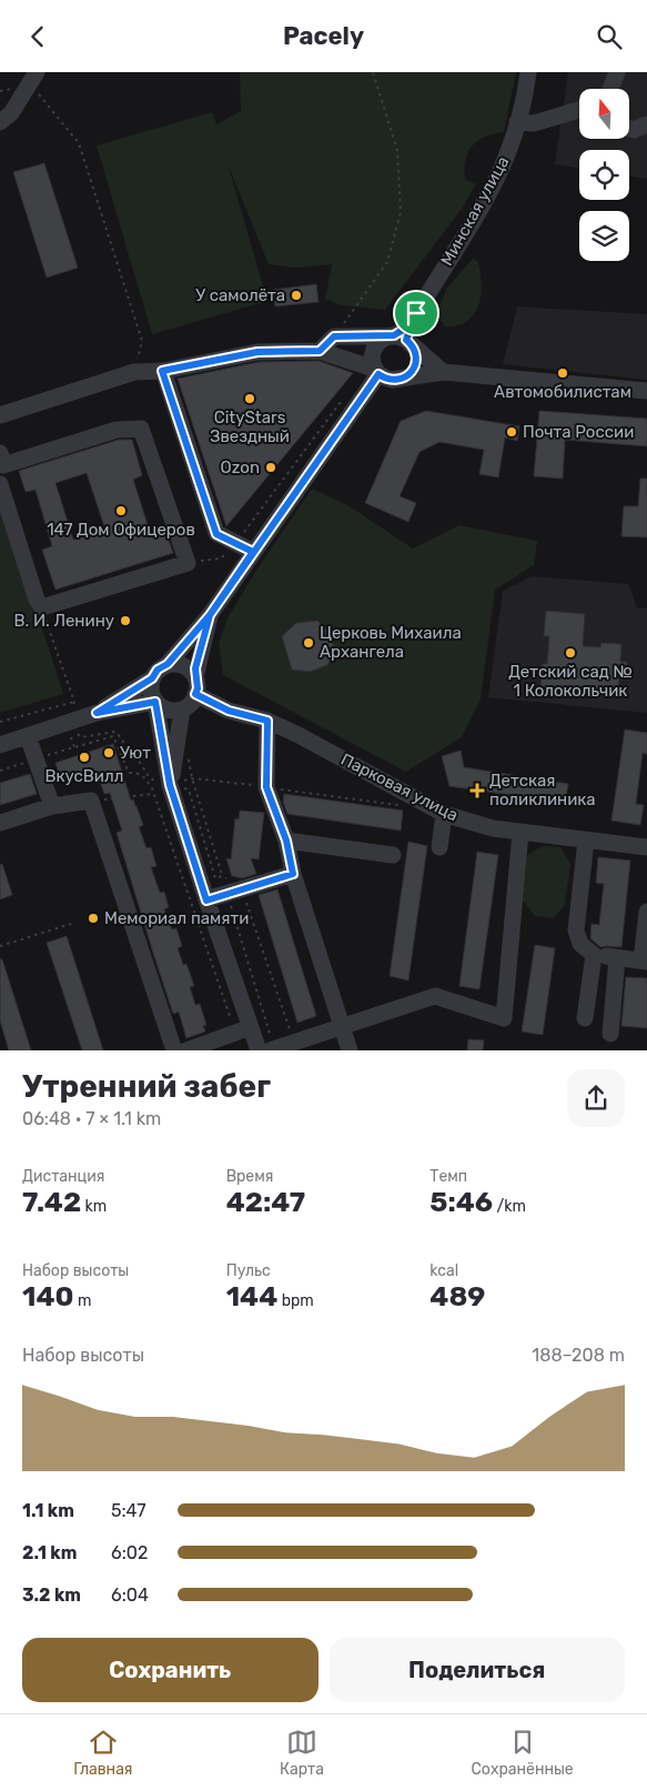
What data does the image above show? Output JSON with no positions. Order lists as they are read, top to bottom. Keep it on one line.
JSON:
{"streets":{"street":["Минская улица","Парковая улица"]},"places":{"other":["У самолёта","Автомобилистам","CityStars Звездный","Почта России","Ozon","147 Дом Офицеров","В. И. Ленину","Церковь Михаила Архангела","Детский сад № 1 Колокольчик","Уют","ВкусВилл","Мемориал памяти"],"health":["Детская поликлиника"]},"north":"top","page":{"header":"Pacely","heading":["Утренний забег","06:48 · 7 × 1.1 km"],"stats":[["Дистанция","7.42 km"],["Время","42:47"],["Темп","5:46 /km"],["Набор высоты","140 m"],["Пульс","144 bpm"],["kcal","489"]],"chart":["Набор высоты","188–208 m"],"list":[{"name":"1.1 km","note":"5:47"},{"name":"2.1 km","note":"6:02"},{"name":"3.2 km","note":"6:04"}],"buttons":["Сохранить","Поделиться"],"tabs":["Главная","Карта","Сохранённые"]}}
